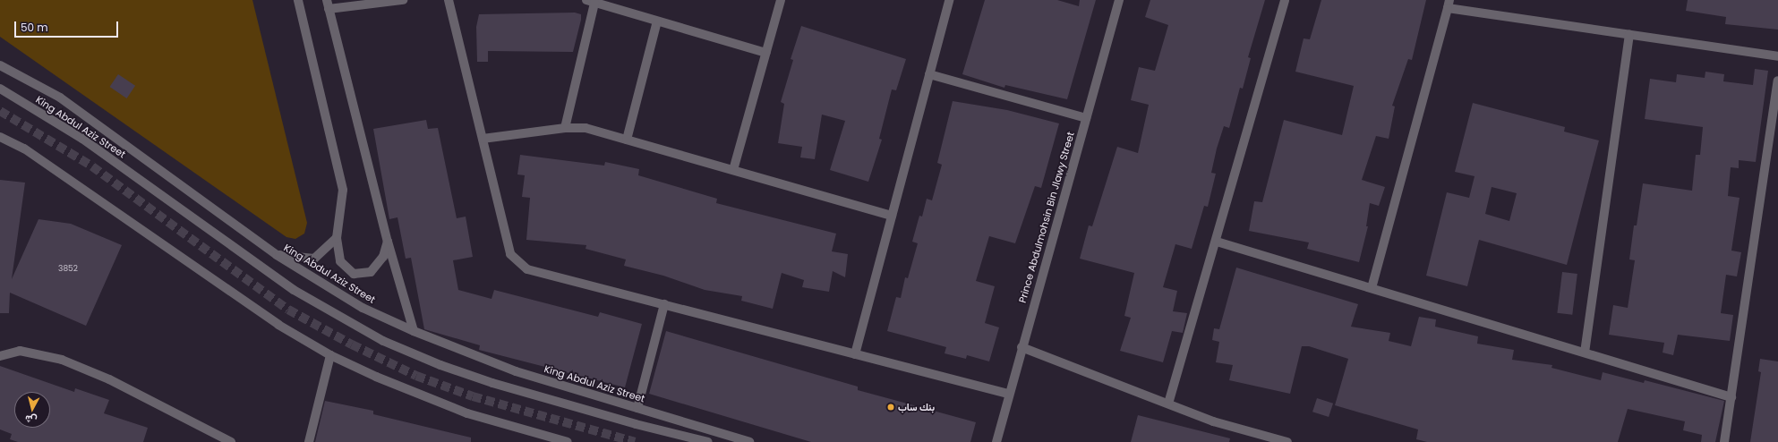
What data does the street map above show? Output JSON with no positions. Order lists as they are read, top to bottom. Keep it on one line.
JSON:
{"streets":{"street":["King Abdul Aziz Street","Prince Abdulmohsin Bin Jlawy Street"]},"places":["بنك ساب"],"house_numbers":["3852"],"scale_bar":"50 m","north":"bottom"}
